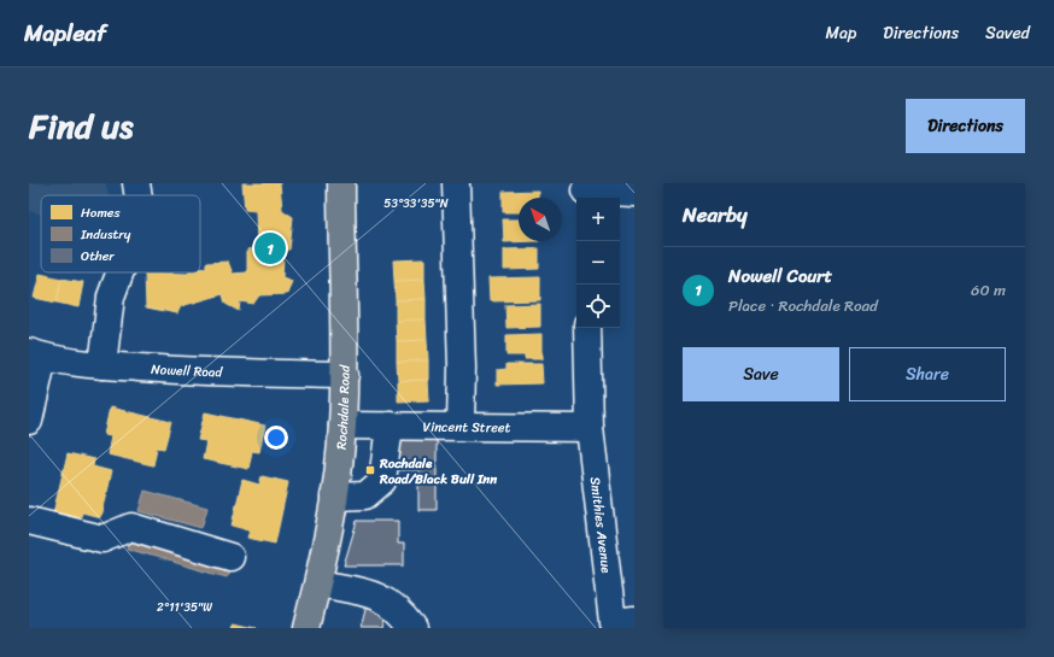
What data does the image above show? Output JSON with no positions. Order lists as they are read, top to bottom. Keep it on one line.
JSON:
{"streets":{"main road":["Rochdale Road"],"street":["Nowell Road","Vincent Street","Smithies Avenue"]},"crossings":[["Nowell Road","Rochdale Road"],["Rochdale Road","Vincent Street"],["Vincent Street","Smithies Avenue"]],"places":{"transit":["Rochdale Road/Black Bull Inn"]},"legend":["Homes","Industry","Other"],"north":"top left","page":{"header":"Mapleaf","nav":["Map","Directions","Saved"],"title":"Find us","buttons":["Directions",["Save","Share"]],"heading":"Nearby","map_buttons":["+","−"],"pins":"1","list":[{"mark":"1","name":"Nowell Court","note":"Place · Rochdale Road","value":"60 m"}]},"coordinates":["53°33'35\"N","2°11'35\"W"]}
